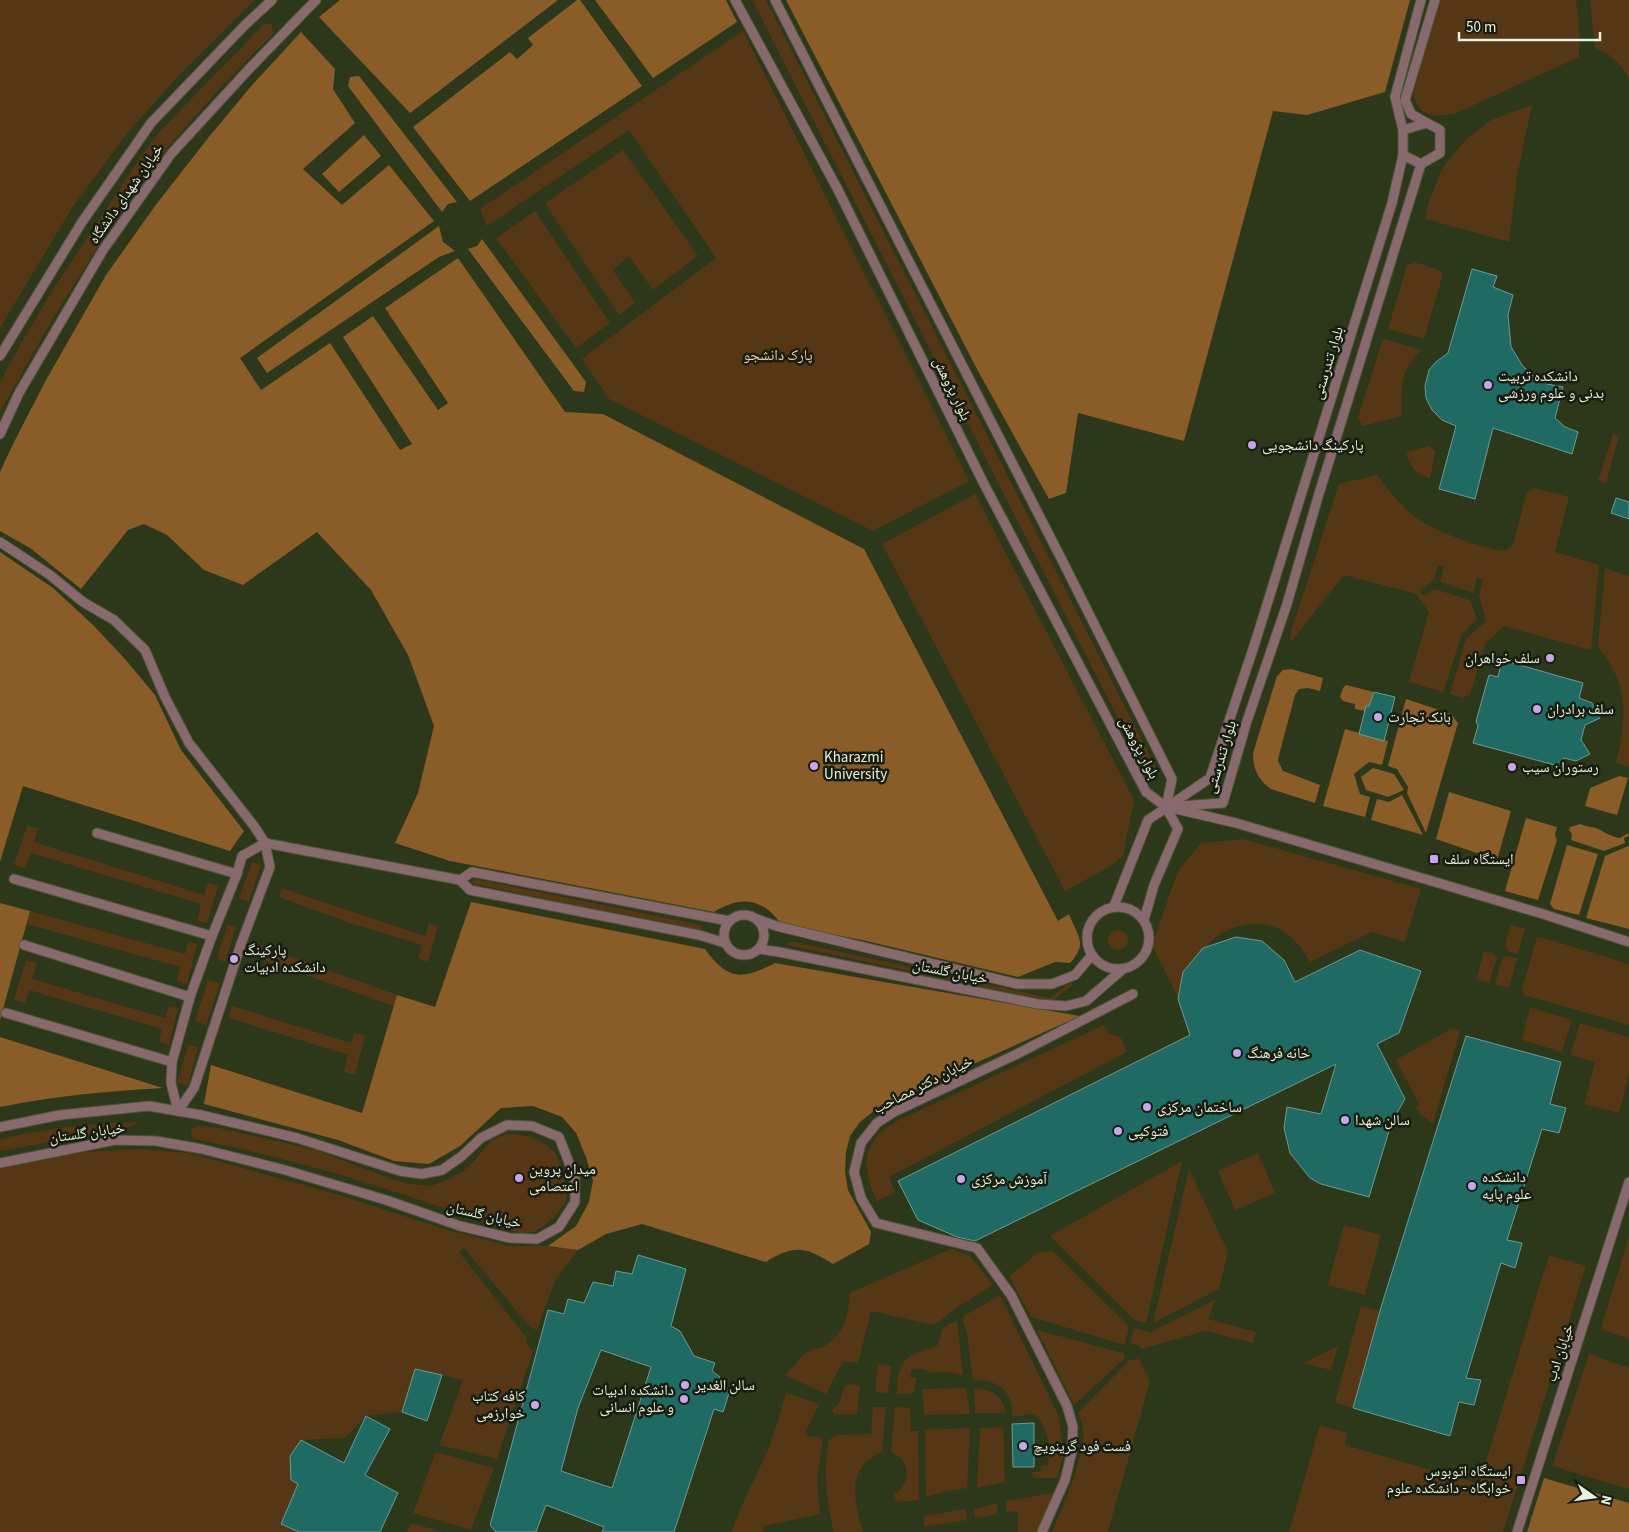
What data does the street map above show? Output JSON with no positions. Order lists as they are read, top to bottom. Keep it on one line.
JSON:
{"streets":{"lane":["خیابان شهدای دانشگاه","بلوار تندرستی","بلوار پژوهش","خیابان گلستان","خیابان دکتر مصاحب","خیابان ادب"]},"crossings":[["بلوار تندرستی","بلوار پژوهش"]],"parks":["پارک دانشجو"],"places":{"other":["دانشکده تربیت بدنی و علوم ورزشی","پارکینگ دانشجویی","سلف خواهران","سلف برادران","بانک تجارت","Kharazmi University","رستوران سیب","پارکینگ دانشکده ادبیات","خانه فرهنگ","ساختمان مرکزی","سالن شهدا","فتوکپی","میدان پروین اعتصامی","آموزش مرکزی","دانشکده علوم پایه","سالن الغدیر","دانشکده ادبیات و علوم انسانی","کافه کتاب خوارزمی","فست فود گرینویچ"],"transit":["ایستگاه سلف","ایستگاه اتوبوس خوابگاه - دانشکده علوم"]},"scale_bar":"50 m","north":"right"}
